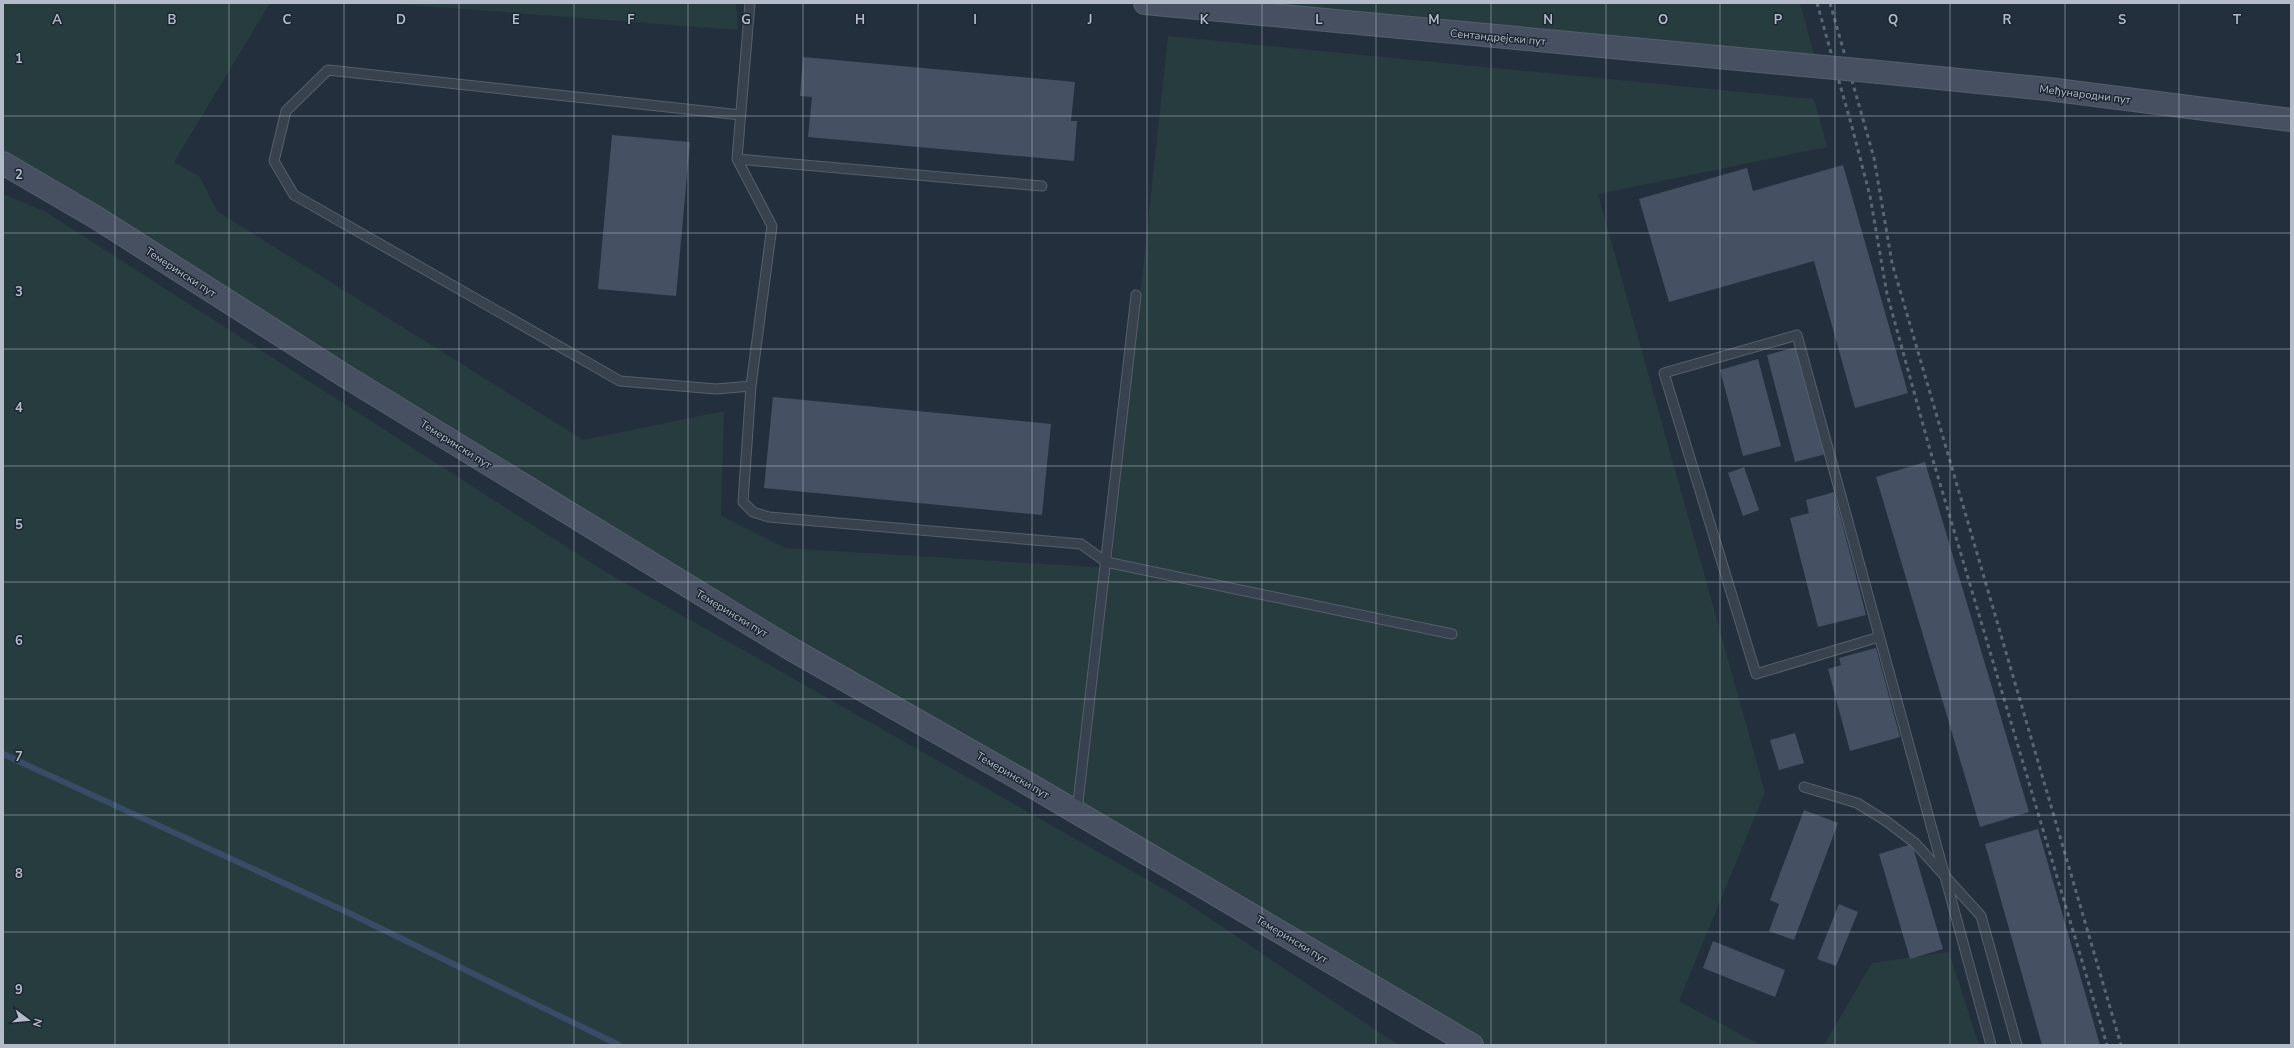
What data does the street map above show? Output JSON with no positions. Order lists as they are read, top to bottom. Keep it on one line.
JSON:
{"streets":{"main road":["Сентандрејски пут","Међународни пут","Темерински пут"]},"crossings":[["Сентандрејски пут","Међународни пут"]],"north":"right","grid":{"columns":["A","B","C","D","E","F","G","H","I","J","K","L","M","N","O","P","Q","R","S","T"],"rows":["1","2","3","4","5","6","7","8","9"]}}
